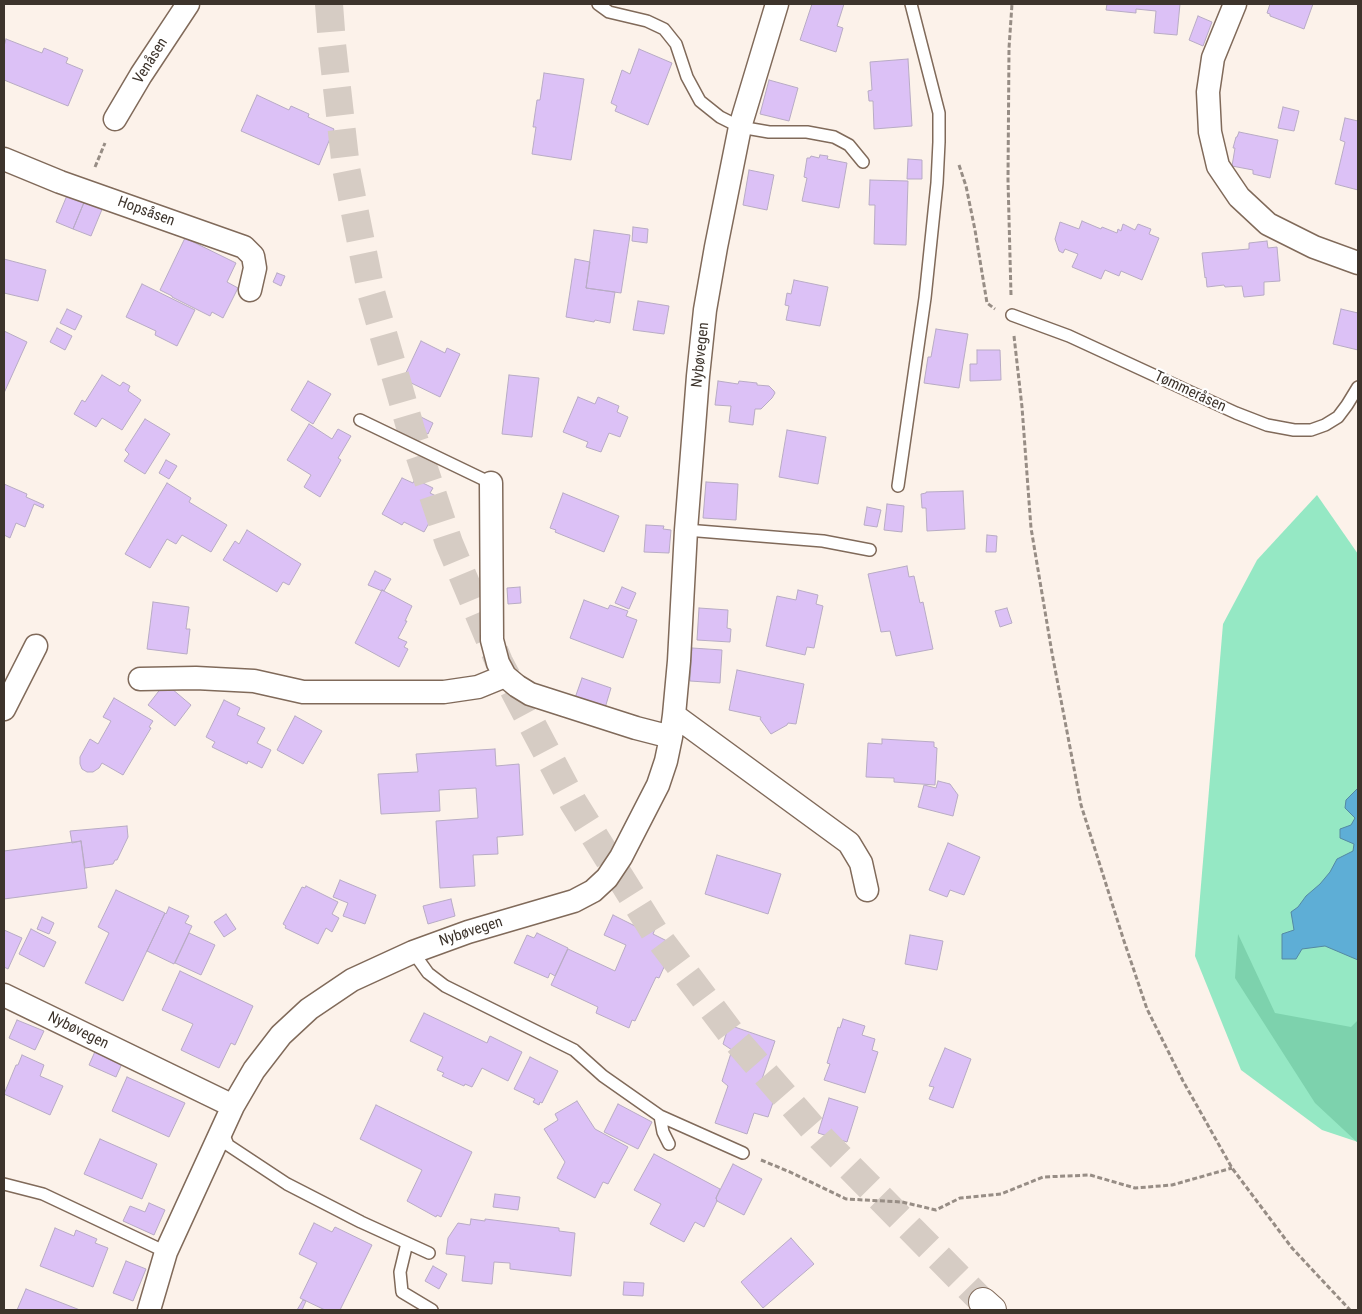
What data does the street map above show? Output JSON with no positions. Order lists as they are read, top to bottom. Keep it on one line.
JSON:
{"streets":{"street":["Venåsen","Hopsåsen","Nybøvegen"],"lane":["Tømmeråsen"]}}
